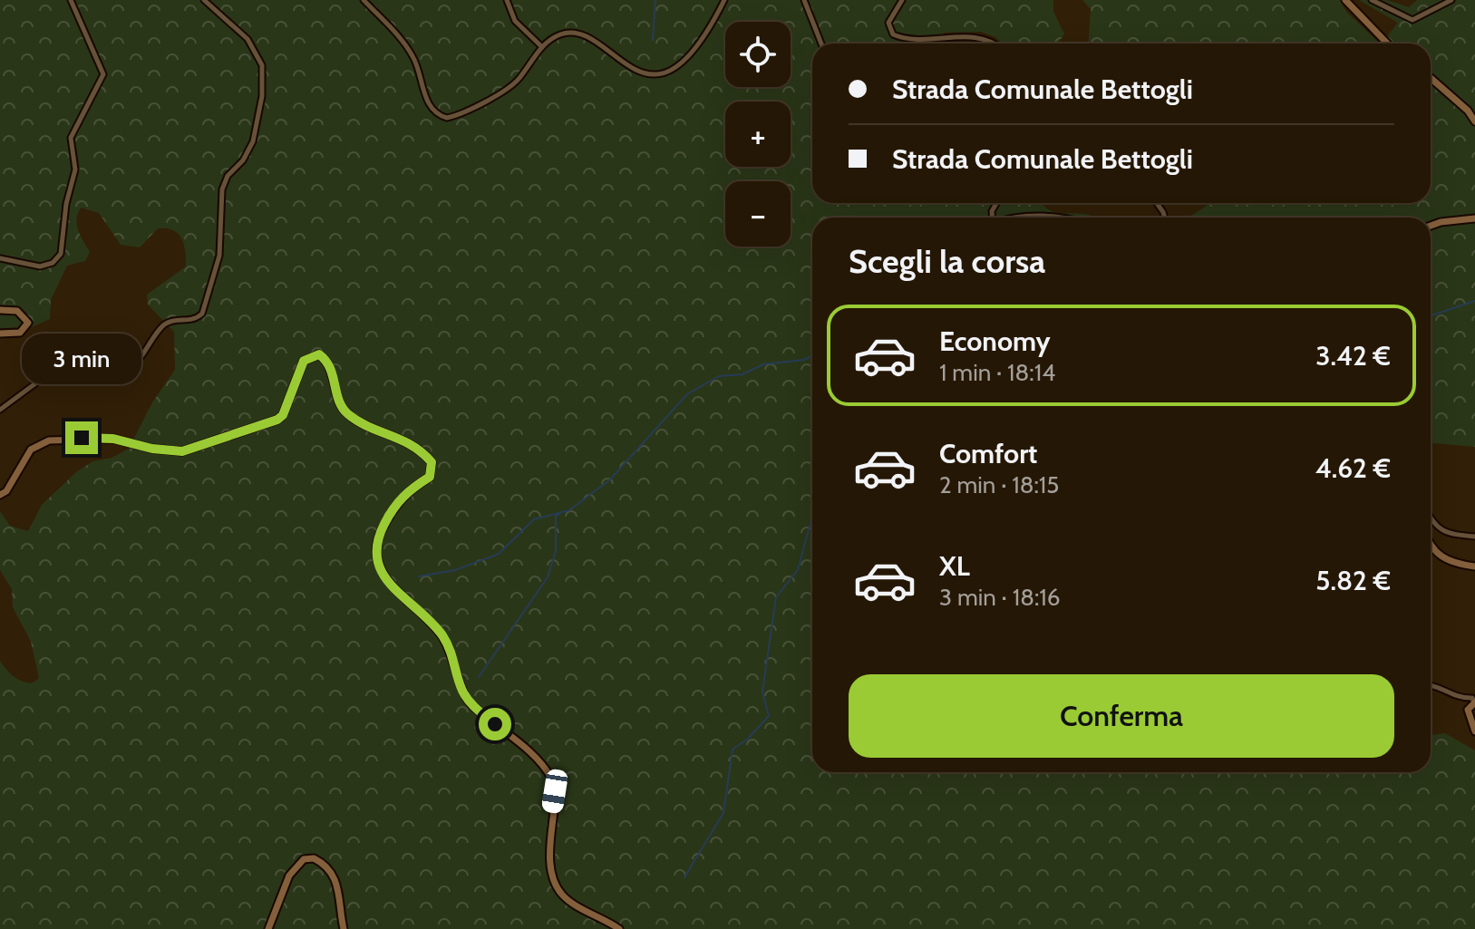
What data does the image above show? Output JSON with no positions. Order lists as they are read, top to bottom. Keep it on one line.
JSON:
{"page":{"map_buttons":["+","−"],"banner":["Strada Comunale Bettogli","Strada Comunale Bettogli"],"heading":"Scegli la corsa","list":[{"name":"Economy","note":"1 min · 18:14","value":"3.42 €"},{"name":"Comfort","note":"2 min · 18:15","value":"4.62 €"},{"name":"XL","note":"3 min · 18:16","value":"5.82 €"}],"bubble":"3 min","buttons":"Conferma"}}
